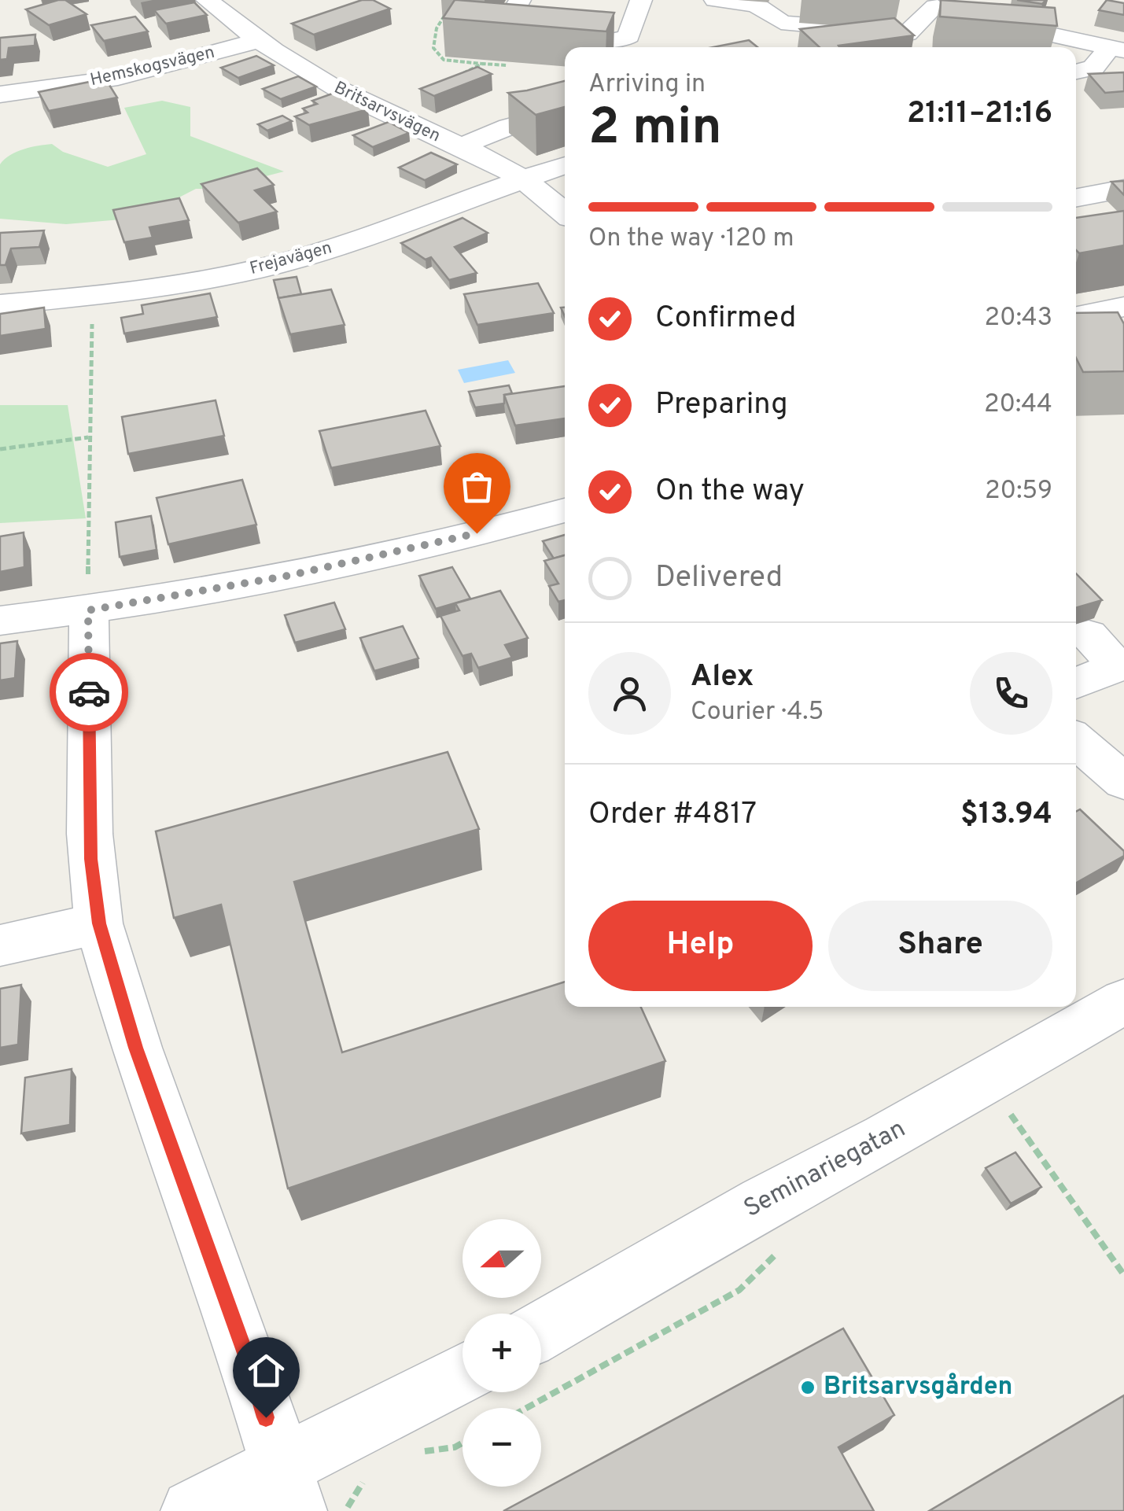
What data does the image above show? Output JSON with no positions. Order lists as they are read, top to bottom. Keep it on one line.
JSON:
{"streets":{"street":["Hemskogsvägen","Britsarvsvägen","Frejavägen","Seminariegatan"]},"crossings":[["Hemskogsvägen","Britsarvsvägen"],["Britsarvsvägen","Frejavägen"]],"places":["Britsarvsgården"],"north":"left","page":{"heading":["2 min","Arriving in","21:11–21:16"],"panel":["Alex","Courier · 4.5","Order #4817","$13.94"],"bar":"On the way · 120 m","list":[["Confirmed","20:43"],["Preparing","20:44"],["On the way","20:59"],"Delivered"],"buttons":["Help","Share"],"map_buttons":["+","−"]}}
